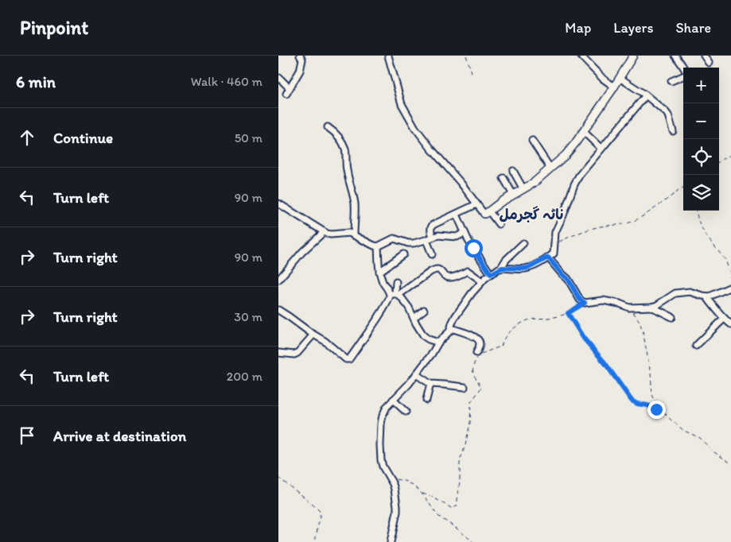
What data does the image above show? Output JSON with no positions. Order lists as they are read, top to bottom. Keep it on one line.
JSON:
{"districts":["ناٹہ گجرمل"],"page":{"header":"Pinpoint","nav":["Map","Layers","Share"],"heading":["6 min","Walk · 460 m"],"map_buttons":["+","−"],"list":[["Continue","50 m"],["Turn left","90 m"],["Turn right","90 m"],["Turn right","30 m"],["Turn left","200 m"],"Arrive at destination"]}}
